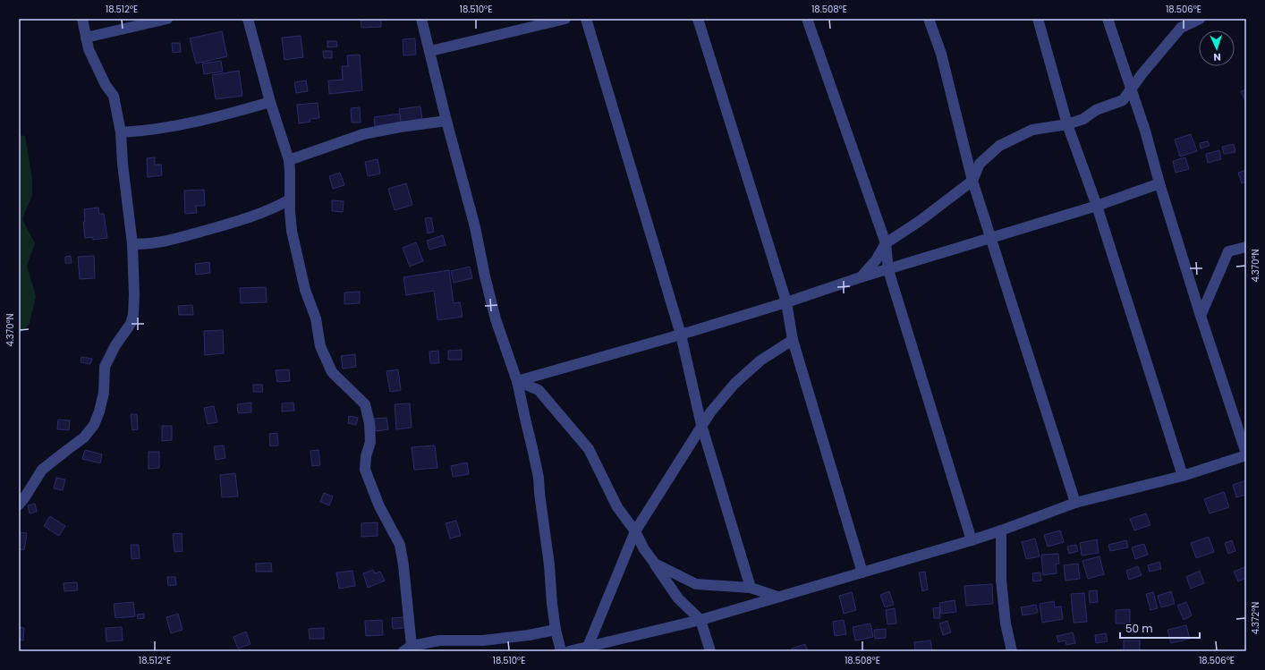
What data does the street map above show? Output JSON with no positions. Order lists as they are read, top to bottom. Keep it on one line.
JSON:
{"scale_bar":"50 m","north":"bottom","coordinates":["18.512°E","18.510°E","18.508°E","18.506°E","4.370°N","4.372°N"]}
